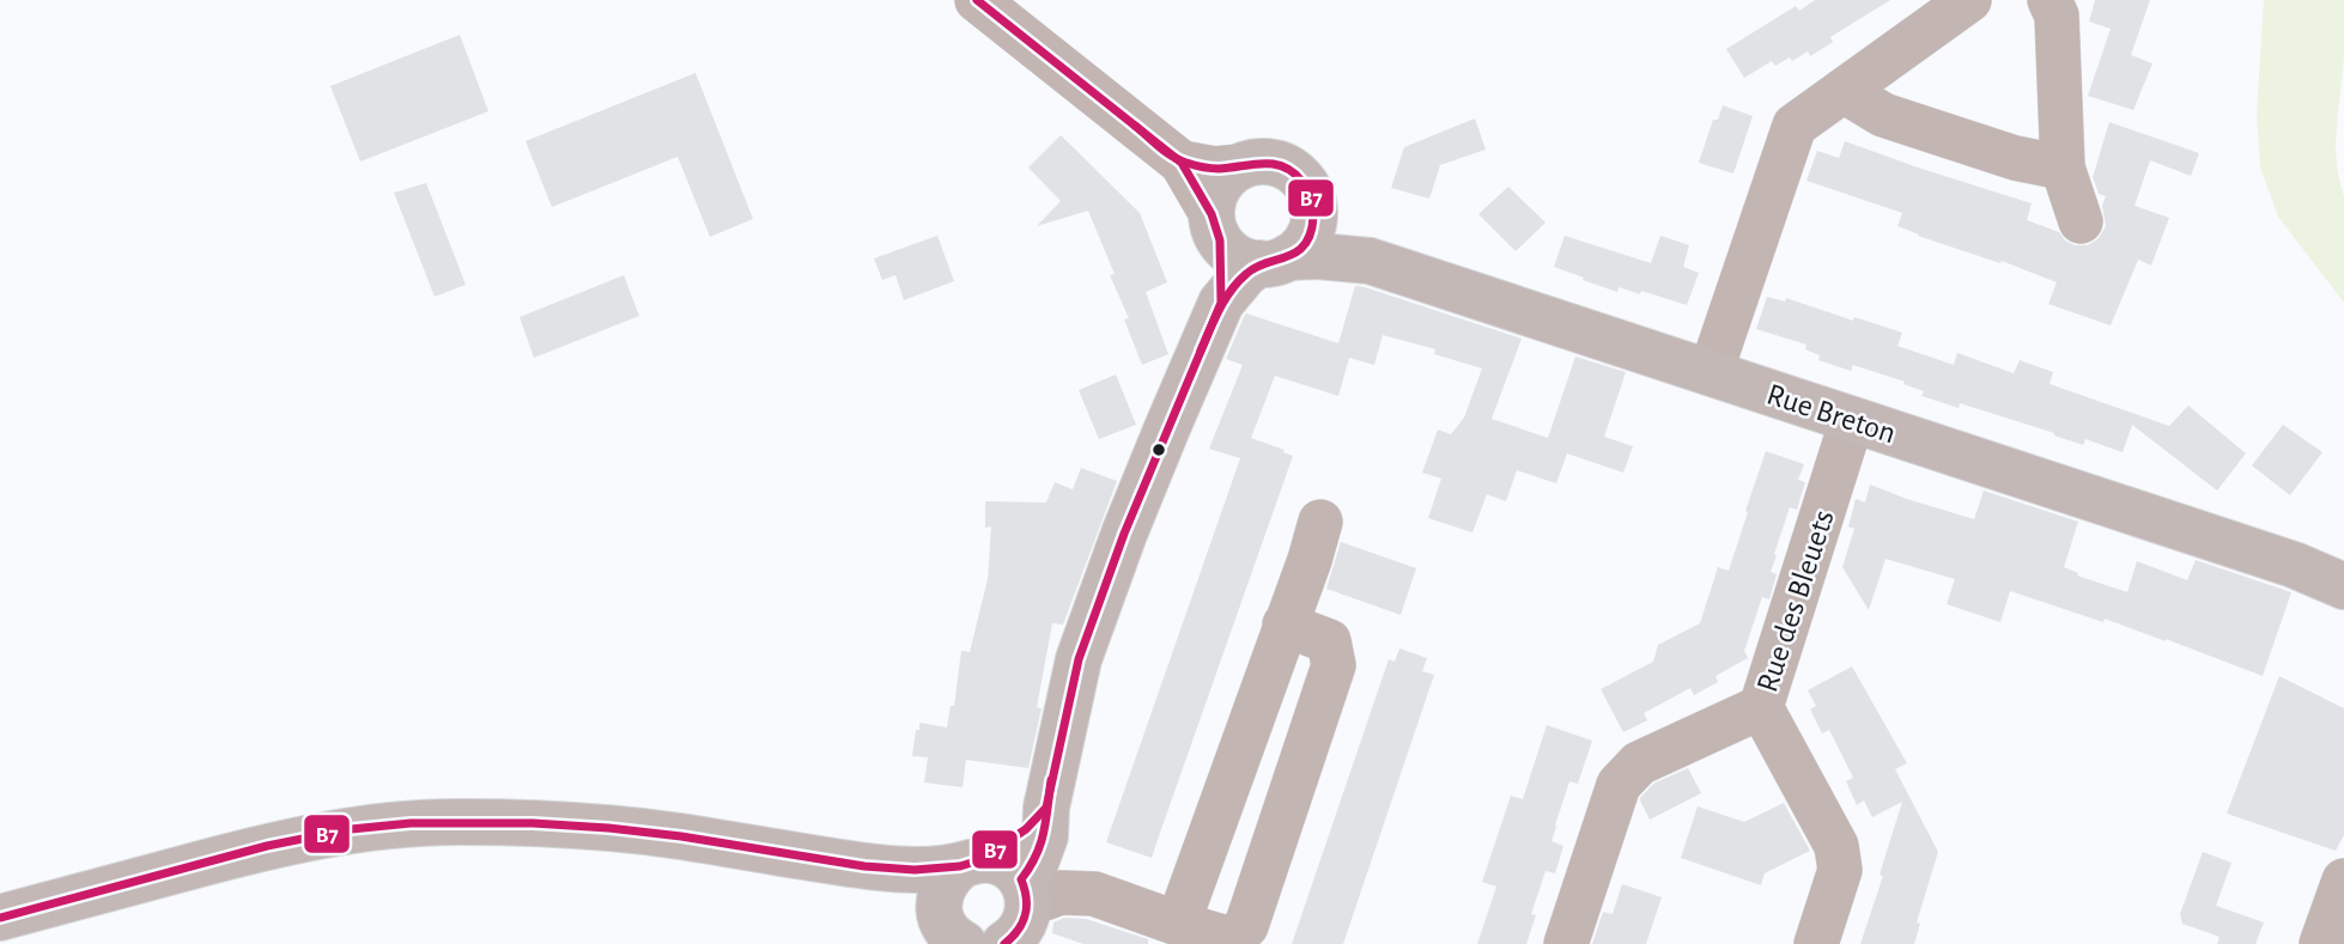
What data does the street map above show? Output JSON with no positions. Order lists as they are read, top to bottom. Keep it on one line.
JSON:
{"streets":{"main road":["Rue Breton"],"street":["Rue des Bleuets"]},"crossings":[["Rue Breton","Rue des Bleuets"]],"lines":["transit line B7"]}
